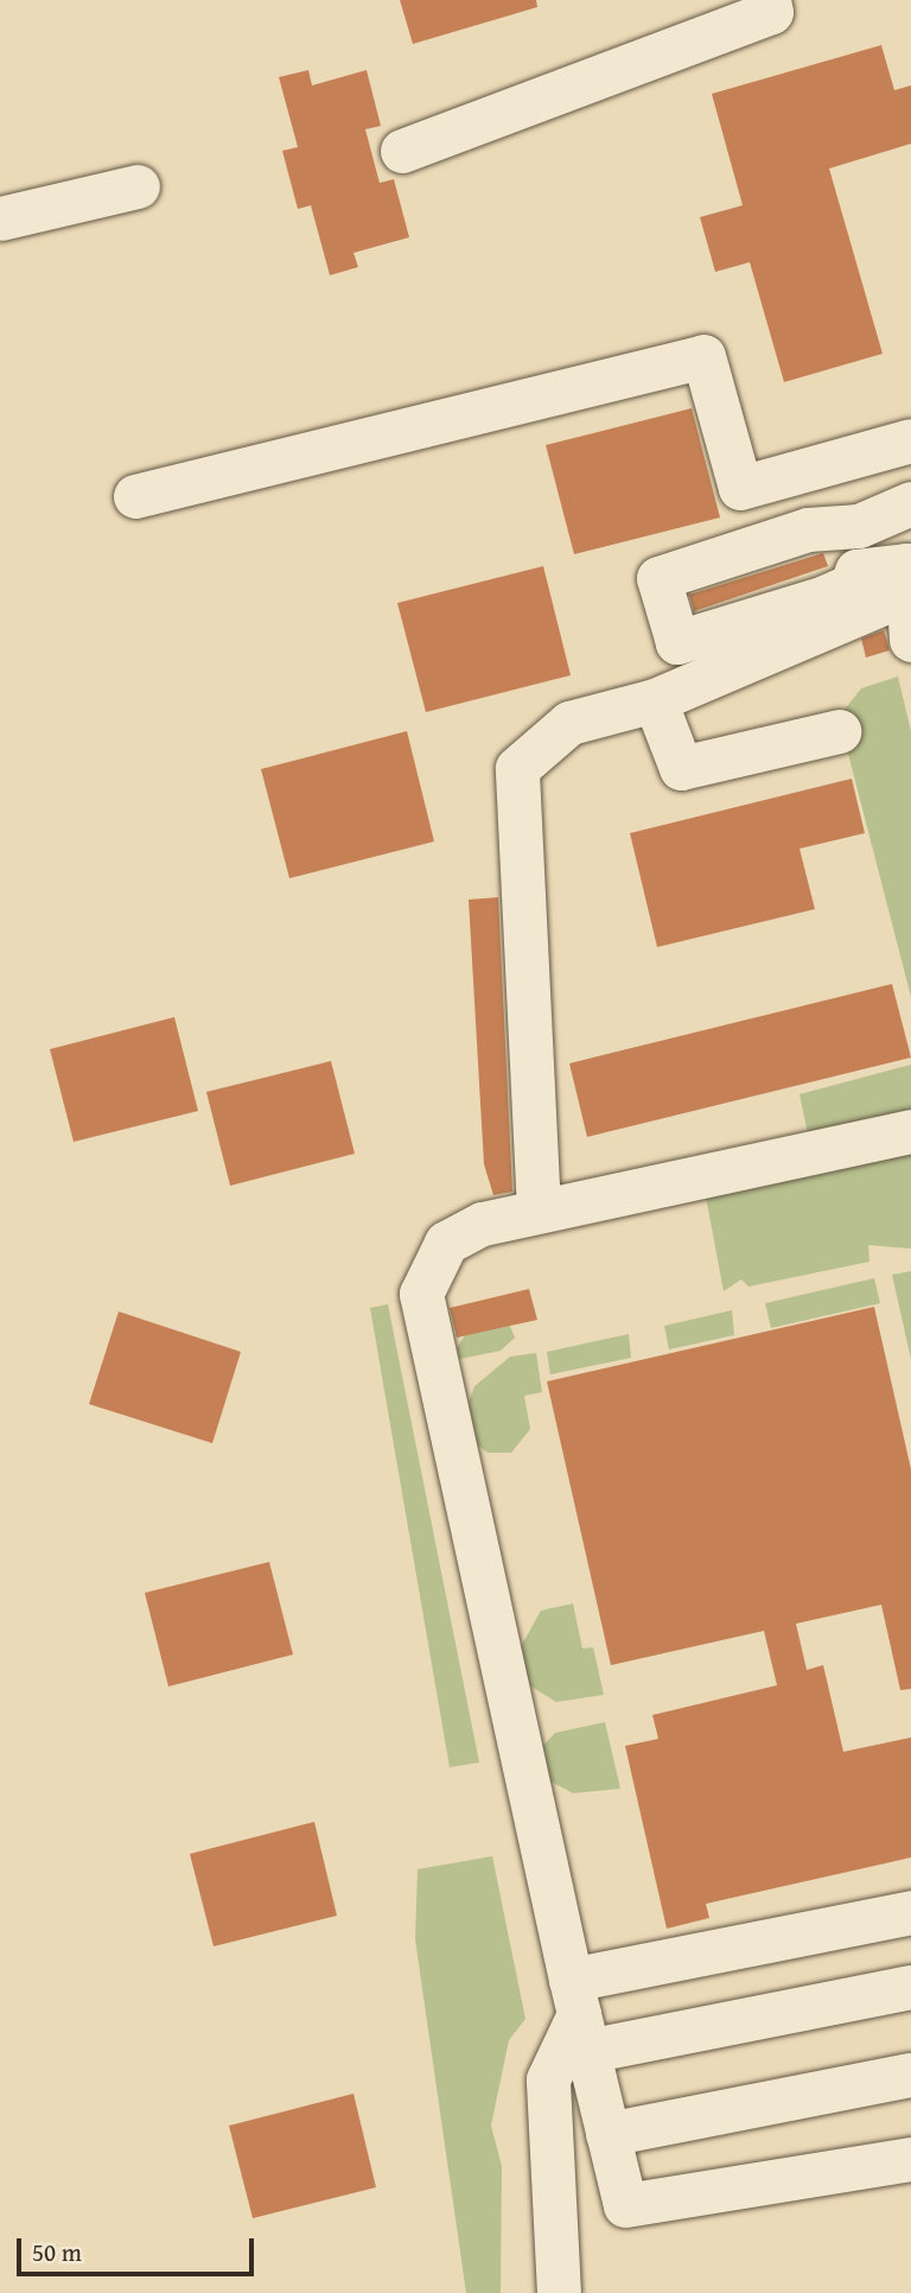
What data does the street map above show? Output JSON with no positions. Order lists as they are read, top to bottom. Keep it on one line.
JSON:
{"scale_bar":"50 m"}
